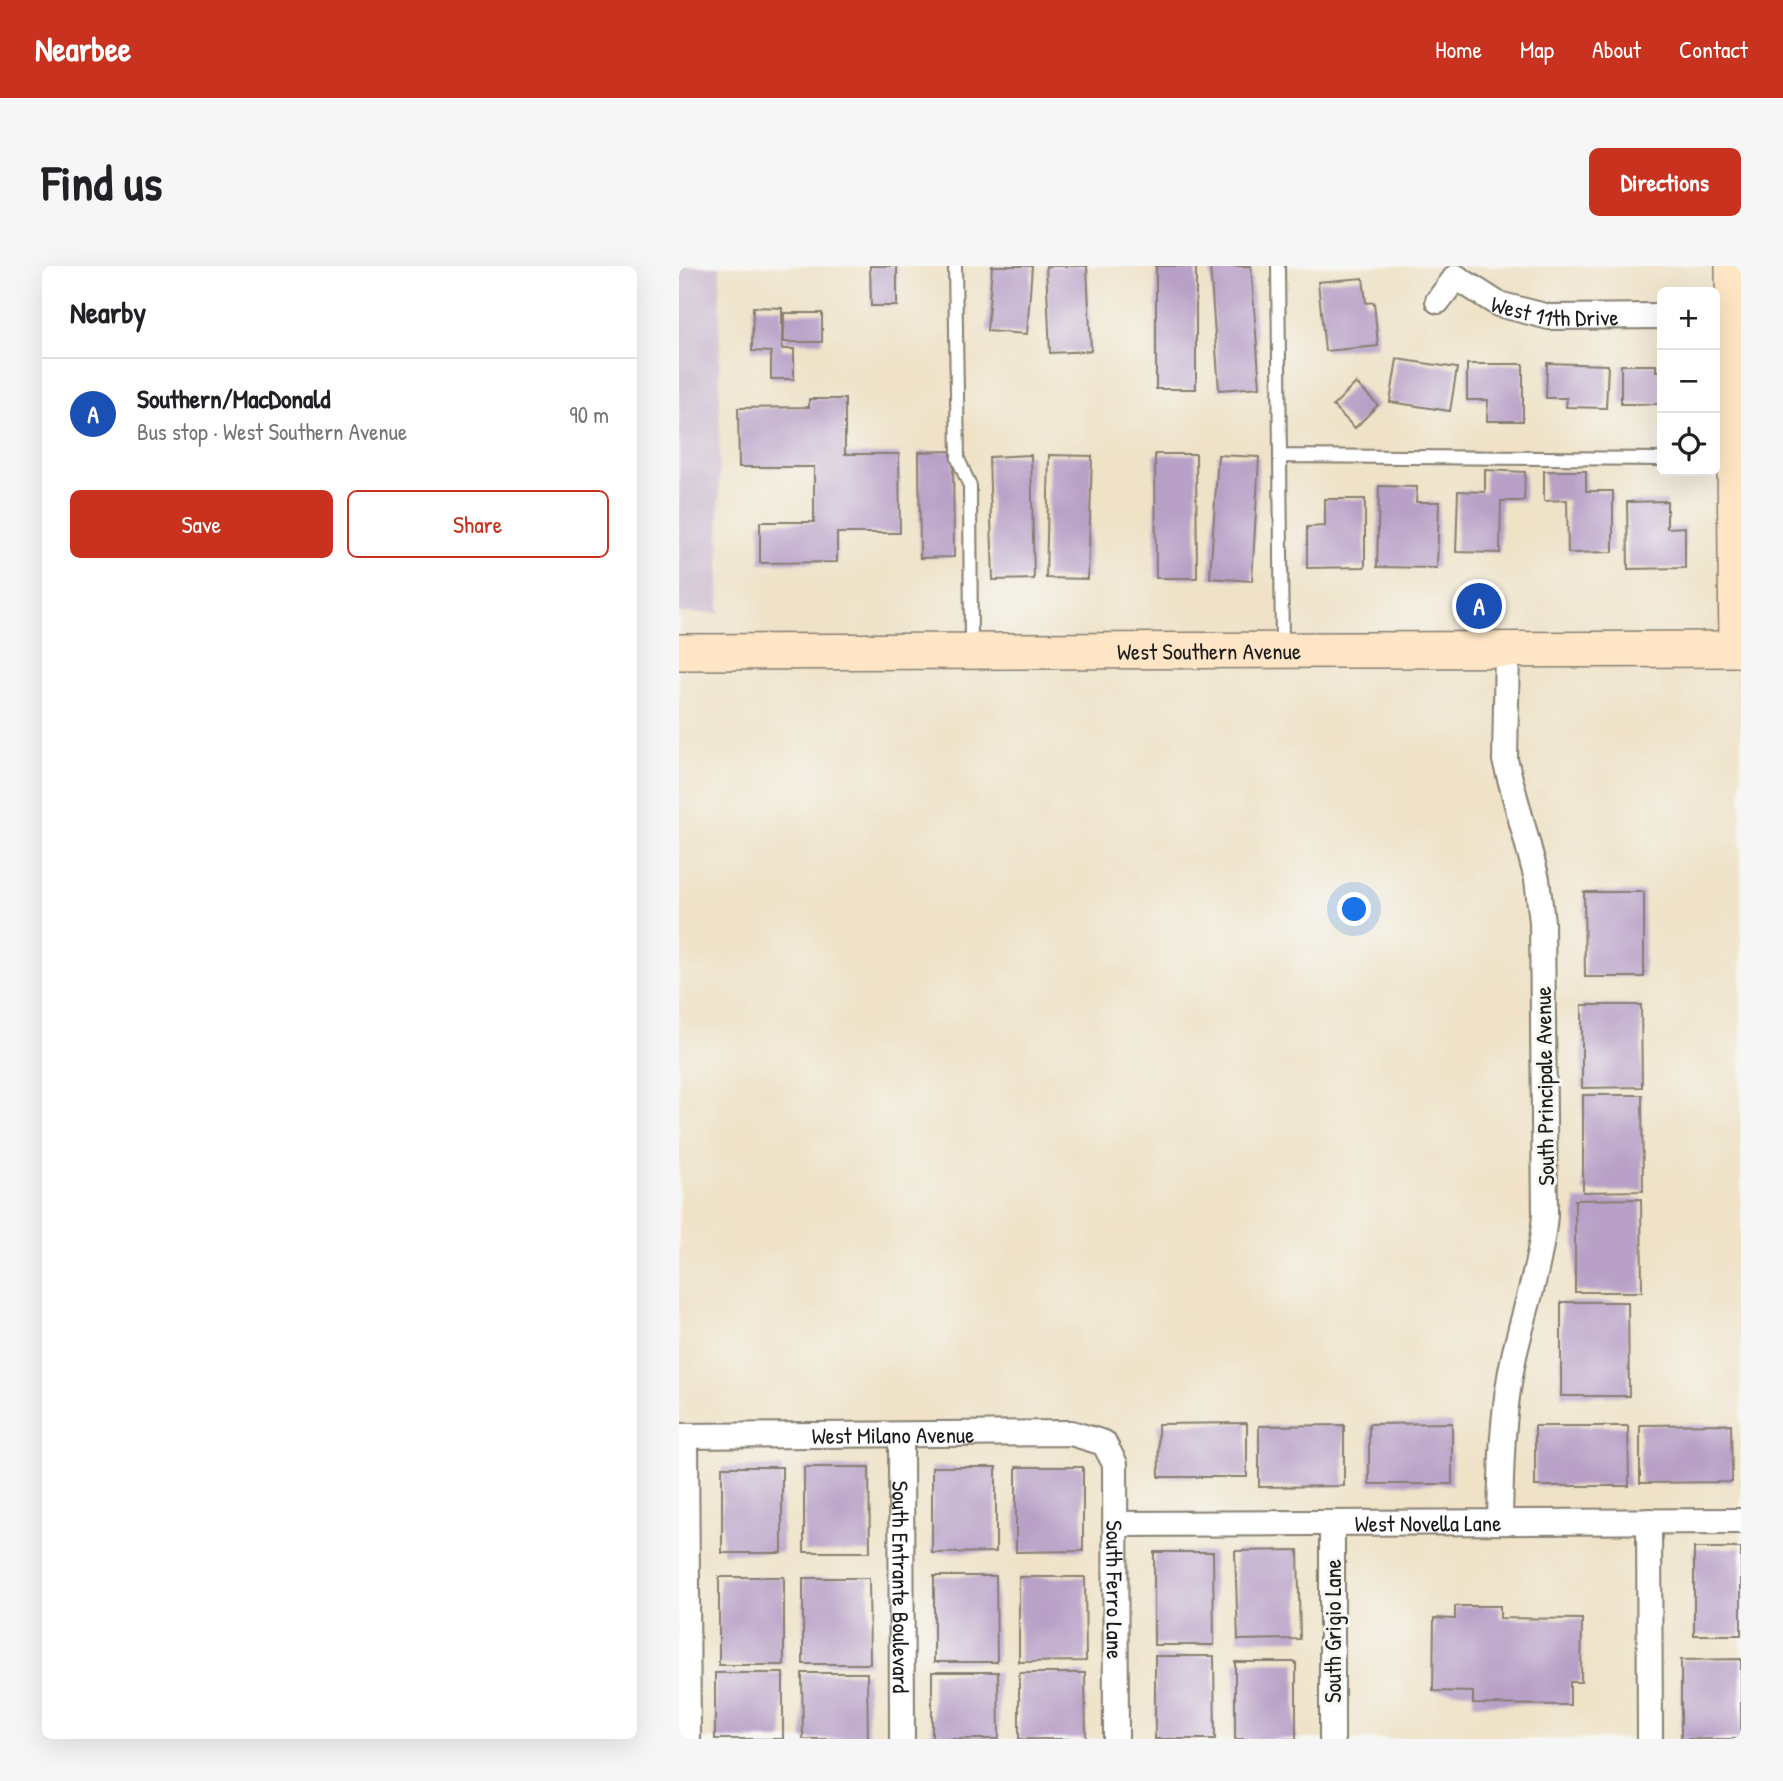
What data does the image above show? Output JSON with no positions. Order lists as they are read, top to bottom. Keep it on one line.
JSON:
{"streets":{"main road":["West Southern Avenue"],"street":["West 11th Drive","South Principale Avenue","West Milano Avenue","West Novella Lane","South Entrante Boulevard","South Ferro Lane","South Grigio Lane"]},"crossings":[["West Southern Avenue","South Principale Avenue"],["South Principale Avenue","West Novella Lane"],["West Milano Avenue","South Entrante Boulevard"],["West Milano Avenue","South Ferro Lane"],["West Novella Lane","South Ferro Lane"],["West Novella Lane","South Grigio Lane"]],"page":{"header":"Nearbee","nav":["Home","Map","About","Contact"],"buttons":["Directions",["Save","Share"]],"title":"Find us","heading":"Nearby","map_buttons":["+","−"],"list":[{"mark":"A","name":"Southern/MacDonald","note":"Bus stop · West Southern Avenue","value":"90 m"}],"pins":"A"}}
